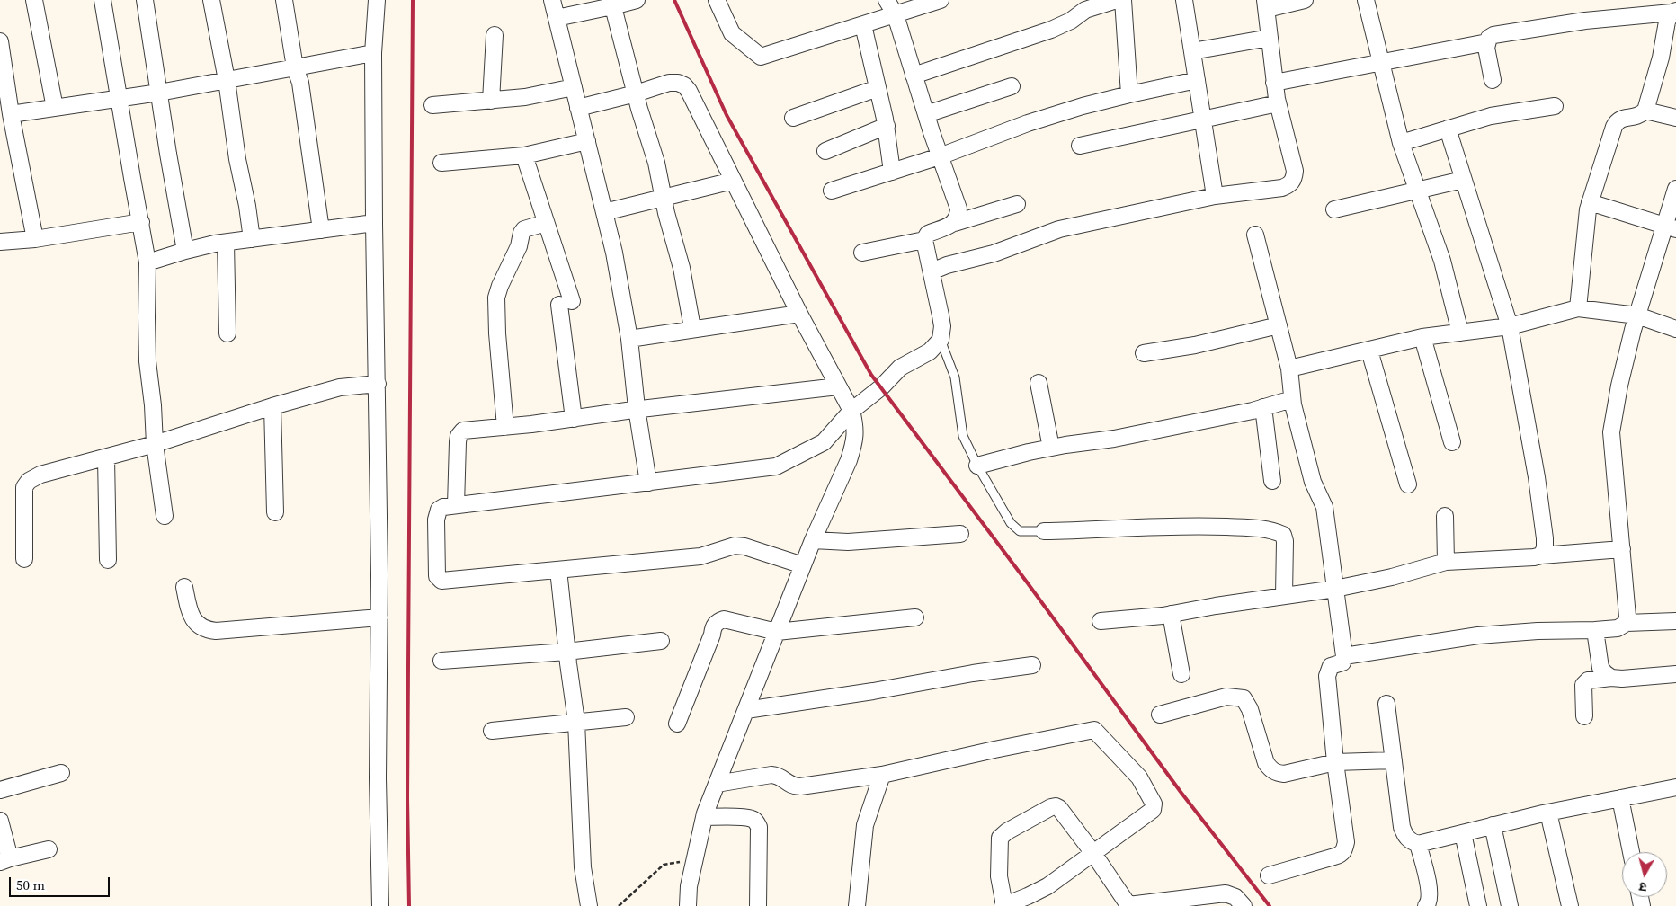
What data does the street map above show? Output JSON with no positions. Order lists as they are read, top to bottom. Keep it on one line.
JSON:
{"scale_bar":"50 m","north":"bottom"}
